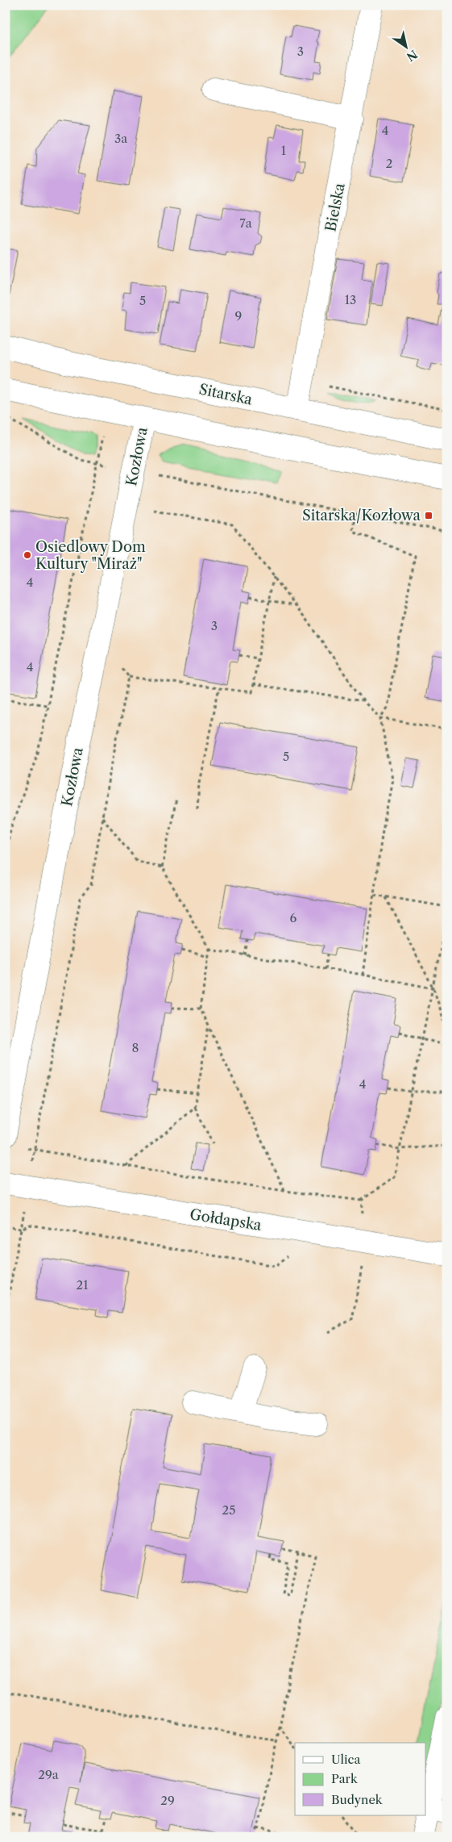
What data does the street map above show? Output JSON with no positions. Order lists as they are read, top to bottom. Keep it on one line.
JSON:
{"streets":{"street":["Bielska","Sitarska","Kozłowa","Gołdapska"]},"crossings":[["Bielska","Sitarska"]],"places":{"transit":["Sitarska/Kozłowa"],"other":["Osiedlowy Dom Kultury \"Miraż\""]},"house_numbers":["3","4","3a","1","2","7a","13","5","9","4","3","4","5","6","8","4","21","25","29a","29"],"legend":["Ulica","Park","Budynek"],"north":"bottom right"}
